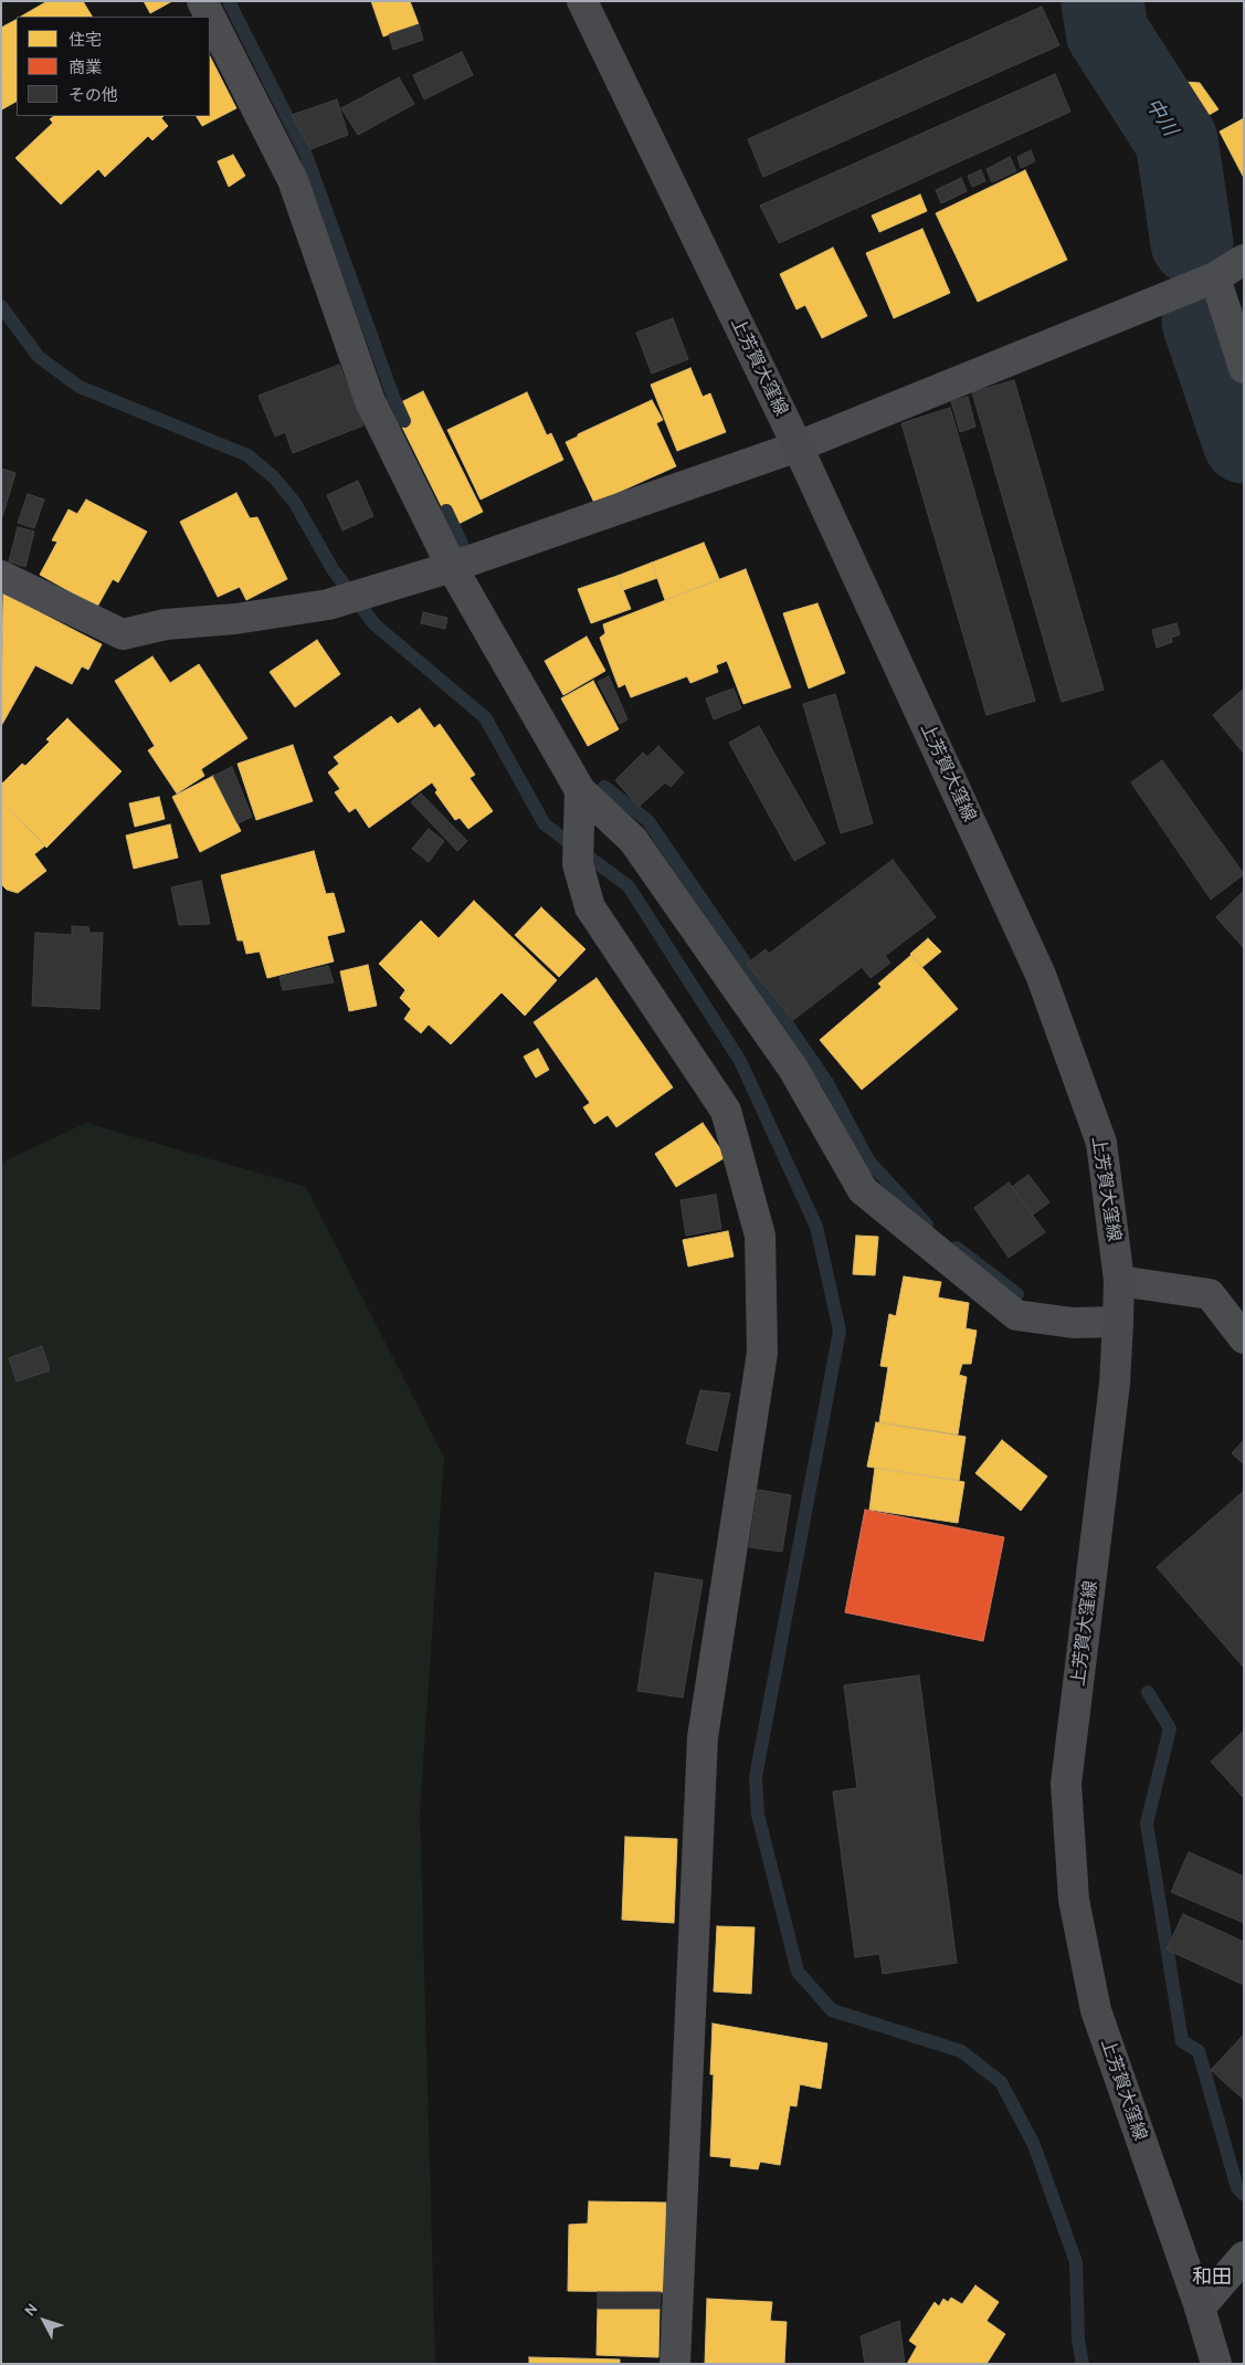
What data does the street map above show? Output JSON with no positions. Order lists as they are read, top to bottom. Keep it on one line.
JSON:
{"streets":{"main road":["上芳賀大窪線"]},"districts":["和田"],"water":["中川"],"legend":["住宅","商業","その他"],"north":"top left"}
